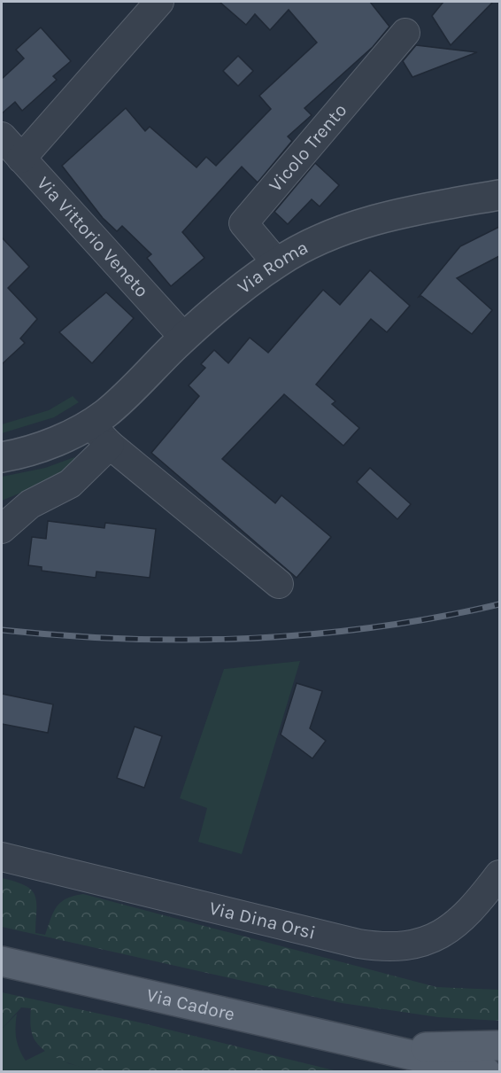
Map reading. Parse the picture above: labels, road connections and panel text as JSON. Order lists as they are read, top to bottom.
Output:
{
  "streets": {
    "main road": ["Via Cadore"],
    "street": [
      "Vicolo Trento",
      "Via Vittorio Veneto",
      "Via Roma",
      "Via Dina Orsi"
    ]
  },
  "crossings": [
    ["Vicolo Trento", "Via Roma"],
    ["Via Vittorio Veneto", "Via Roma"]
  ]
}
